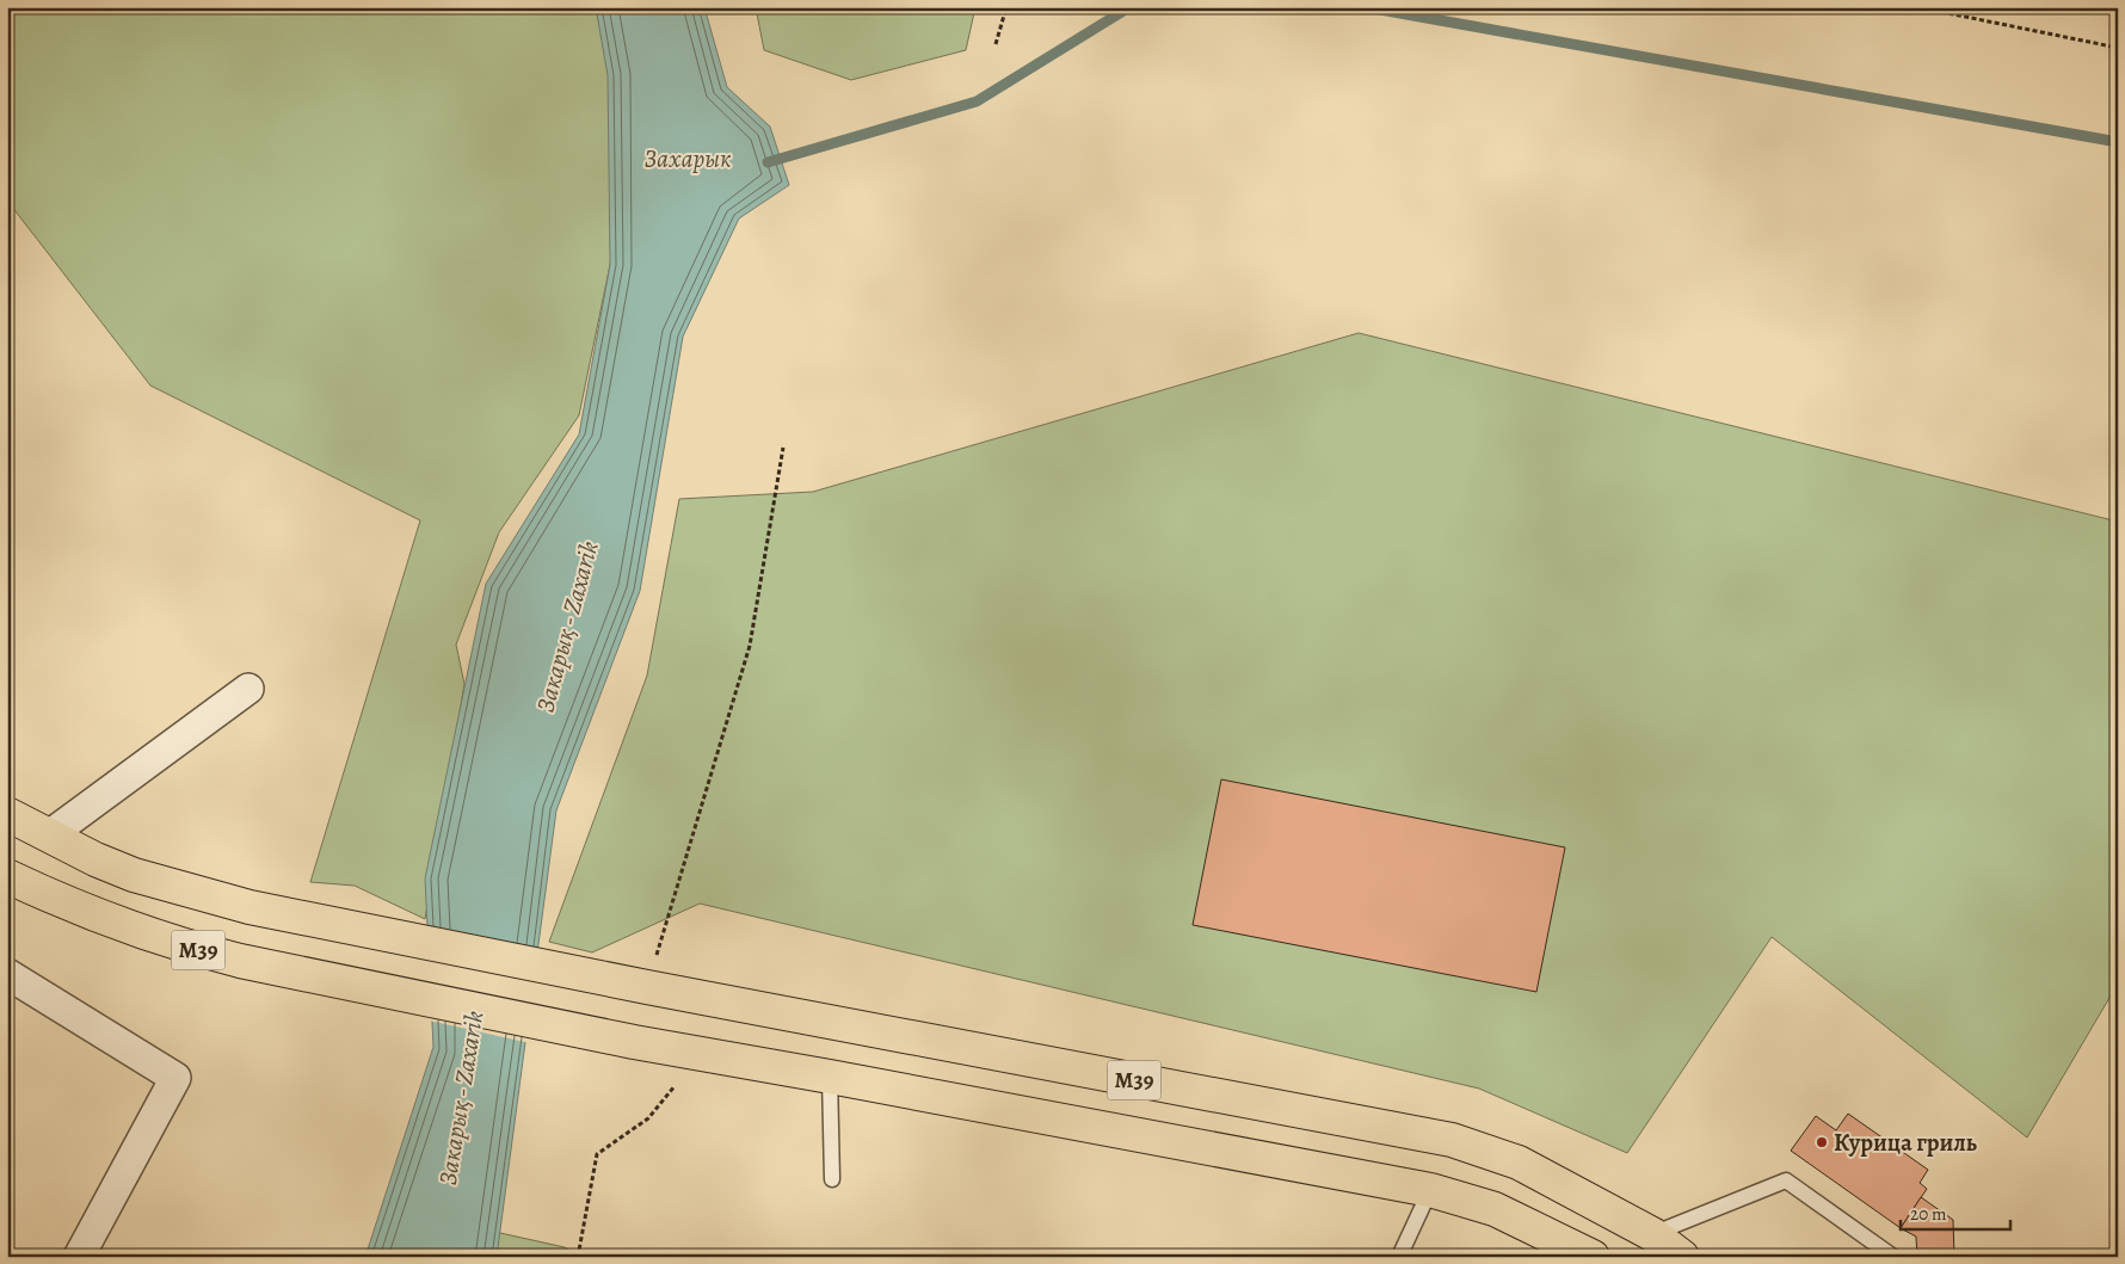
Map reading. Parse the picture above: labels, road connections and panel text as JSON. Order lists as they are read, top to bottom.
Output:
{
  "streets": {
    "highway": ["M39"]
  },
  "water": ["Захарык", "Закарық - Zaxarik"],
  "places": ["Курица гриль"],
  "scale_bar": "20 m"
}
